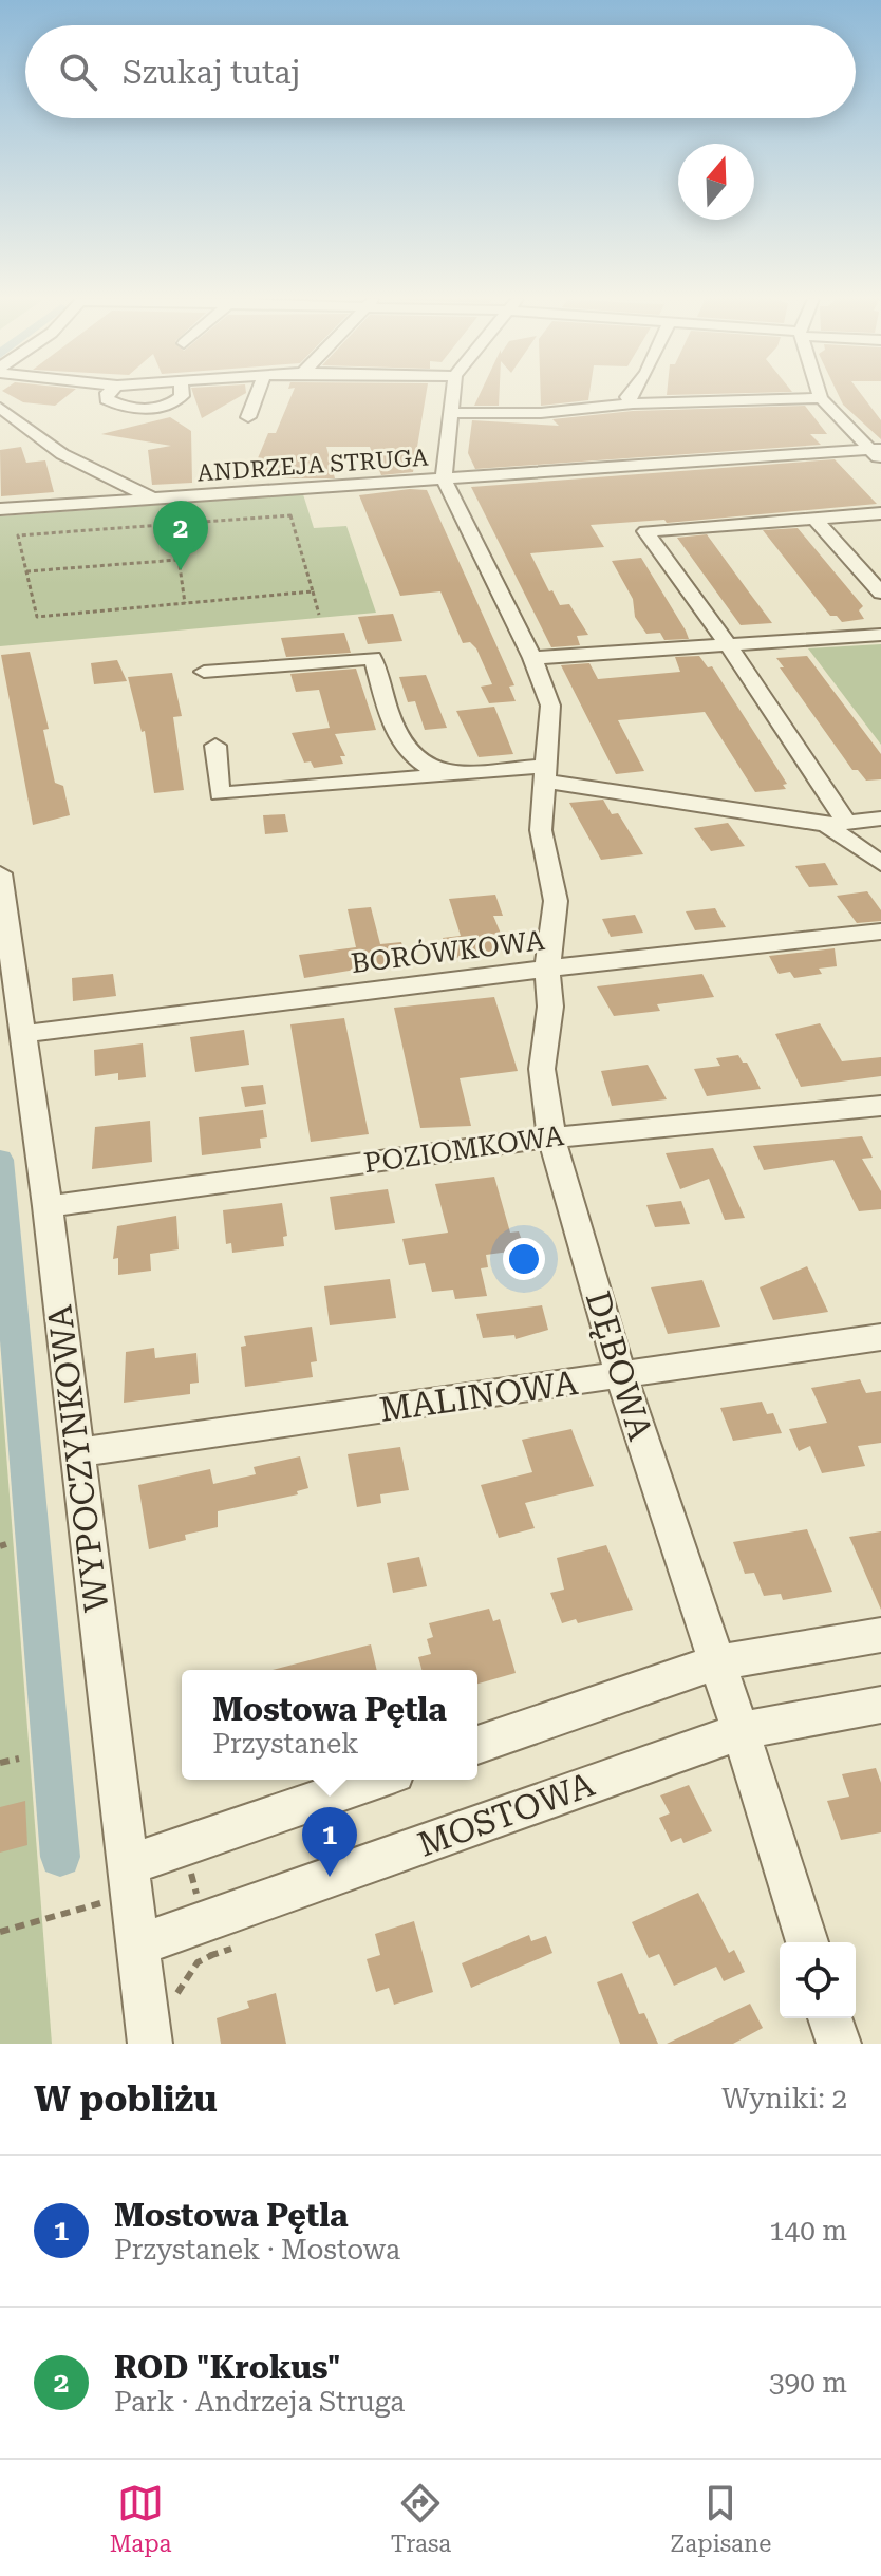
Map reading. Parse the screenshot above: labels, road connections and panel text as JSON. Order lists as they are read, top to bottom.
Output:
{
  "streets": {
    "street": [
      "ANDRZEJA STRUGA",
      "BORÓWKOWA",
      "POZIOMKOWA",
      "DĘBOWA",
      "MALINOWA",
      "WYPOCZYNKOWA",
      "MOSTOWA"
    ]
  },
  "crossings": [
    ["ANDRZEJA STRUGA", "DĘBOWA"],
    ["BORÓWKOWA", "DĘBOWA"],
    ["BORÓWKOWA", "WYPOCZYNKOWA"],
    ["POZIOMKOWA", "DĘBOWA"],
    ["POZIOMKOWA", "WYPOCZYNKOWA"],
    ["DĘBOWA", "MALINOWA"],
    ["DĘBOWA", "MOSTOWA"],
    ["MALINOWA", "WYPOCZYNKOWA"],
    ["WYPOCZYNKOWA", "MOSTOWA"]
  ],
  "north": "top",
  "page": {
    "search": "Szukaj tutaj",
    "pins": ["2", "1"],
    "popup": ["Mostowa Pętla", "Przystanek"],
    "heading": ["W pobliżu", "Wyniki: 2"],
    "list": [
      {
        "mark": "1",
        "name": "Mostowa Pętla",
        "note": "Przystanek · Mostowa",
        "value": "140 m"
      },
      {
        "mark": "2",
        "name": "ROD \"Krokus\"",
        "note": "Park · Andrzeja Struga",
        "value": "390 m"
      }
    ],
    "nav": ["Mapa", "Trasa", "Zapisane"]
  }
}
